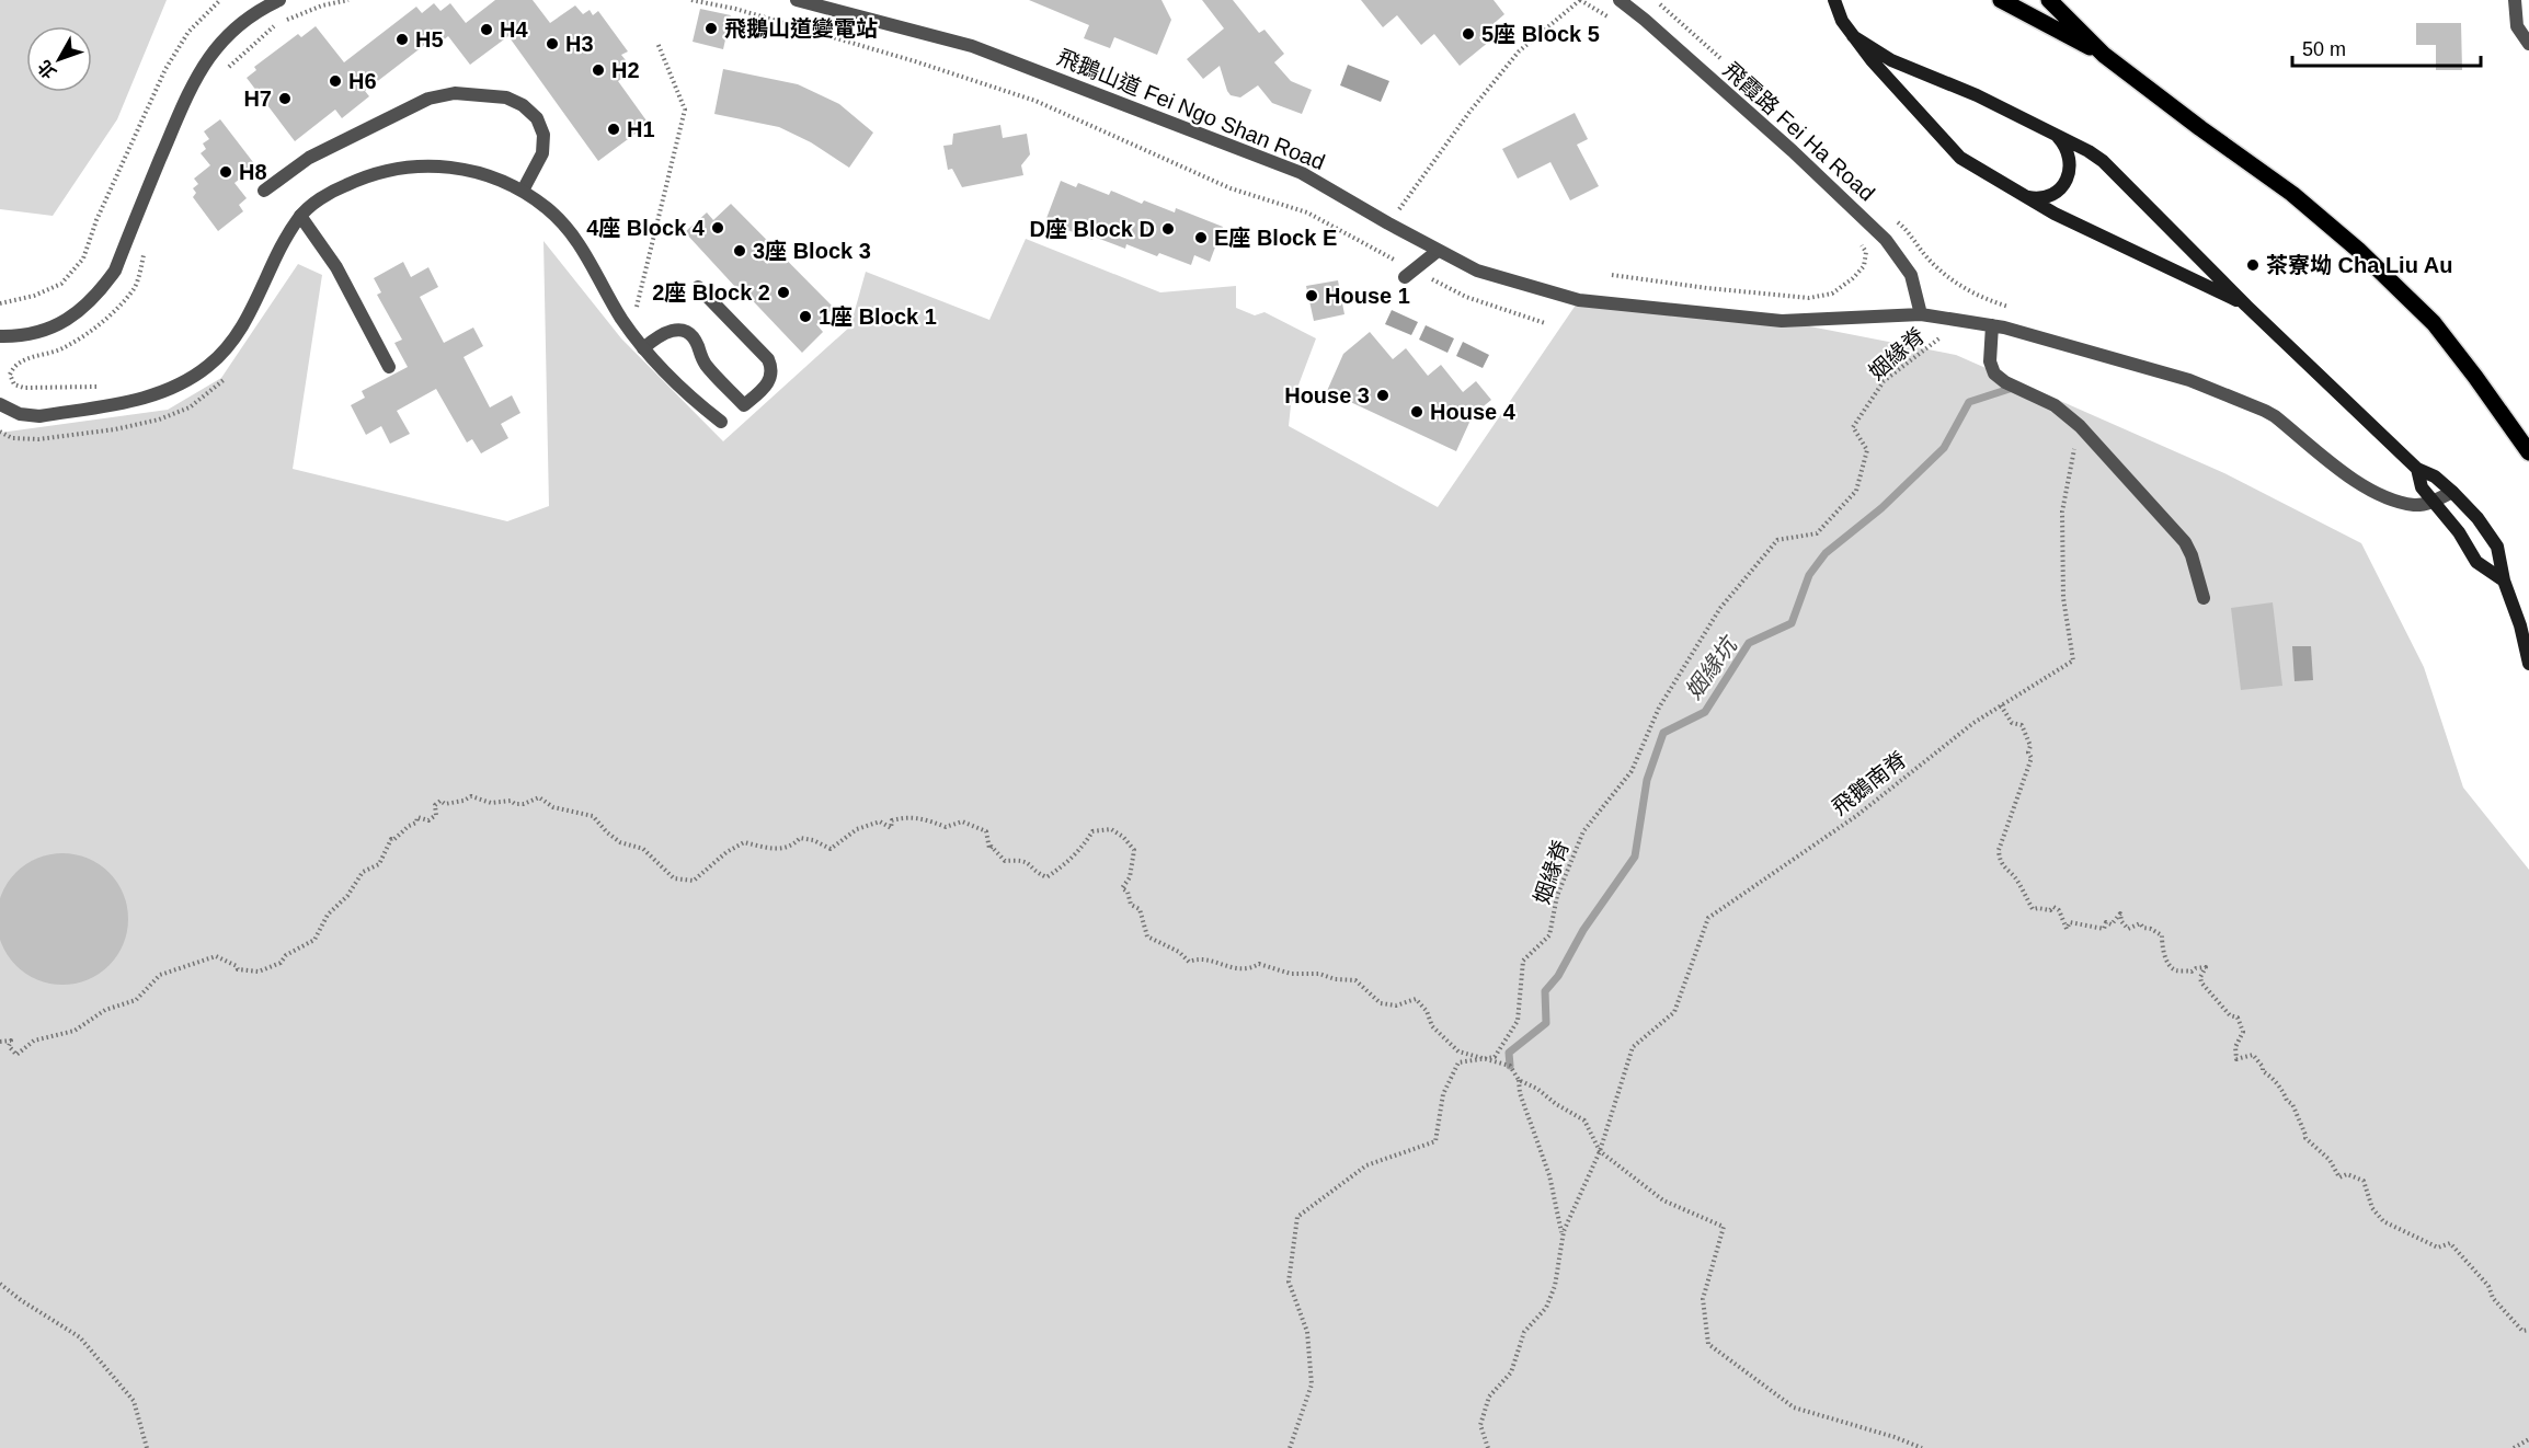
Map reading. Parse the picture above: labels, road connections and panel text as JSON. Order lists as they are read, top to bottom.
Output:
{
  "streets": {
    "street": ["飛鵝山道 Fei Ngo Shan Road", "飛霞路 Fei Ha Road"],
    "path": ["姻緣脊", "飛鵝南脊"]
  },
  "crossings": [
    ["飛鵝山道 Fei Ngo Shan Road", "飛霞路 Fei Ha Road"],
    ["飛鵝山道 Fei Ngo Shan Road", "姻緣脊"]
  ],
  "water": ["姻緣坑"],
  "places": [
    "飛鵝山道變電站",
    "H4",
    "5座 Block 5",
    "H5",
    "H3",
    "H2",
    "H6",
    "H7",
    "H1",
    "H8",
    "4座 Block 4",
    "D座 Block D",
    "E座 Block E",
    "3座 Block 3",
    "茶寮坳 Cha Liu Au",
    "2座 Block 2",
    "House 1",
    "1座 Block 1",
    "House 3",
    "House 4"
  ],
  "scale_bar": "50 m",
  "north": "bottom left"
}
